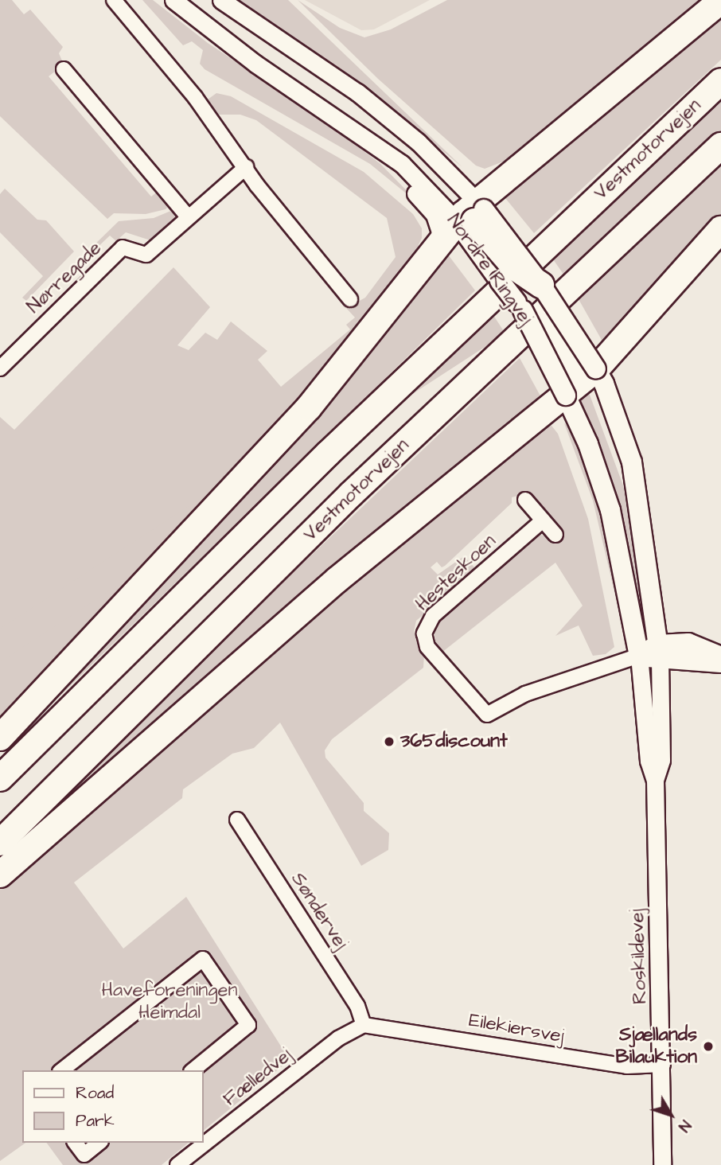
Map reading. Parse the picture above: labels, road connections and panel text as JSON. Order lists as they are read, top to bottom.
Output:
{
  "streets": {
    "highway": ["Vestmotorvejen"],
    "main road": ["Nordre Ringvej"],
    "street": [
      "Nørregade",
      "Hesteskoen",
      "Søndervej",
      "Roskildevej",
      "Eilekiersvej",
      "Fælledvej"
    ]
  },
  "crossings": [
    ["Nordre Ringvej", "Hesteskoen"],
    ["Nordre Ringvej", "Roskildevej"],
    ["Hesteskoen", "Roskildevej"],
    ["Søndervej", "Eilekiersvej"],
    ["Søndervej", "Fælledvej"],
    ["Roskildevej", "Eilekiersvej"],
    ["Eilekiersvej", "Fælledvej"]
  ],
  "parks": ["Haveforeningen Heimdal"],
  "places": ["365discount", "Sjællands Bilauktion"],
  "legend": ["Road", "Park"],
  "north": "bottom right"
}
